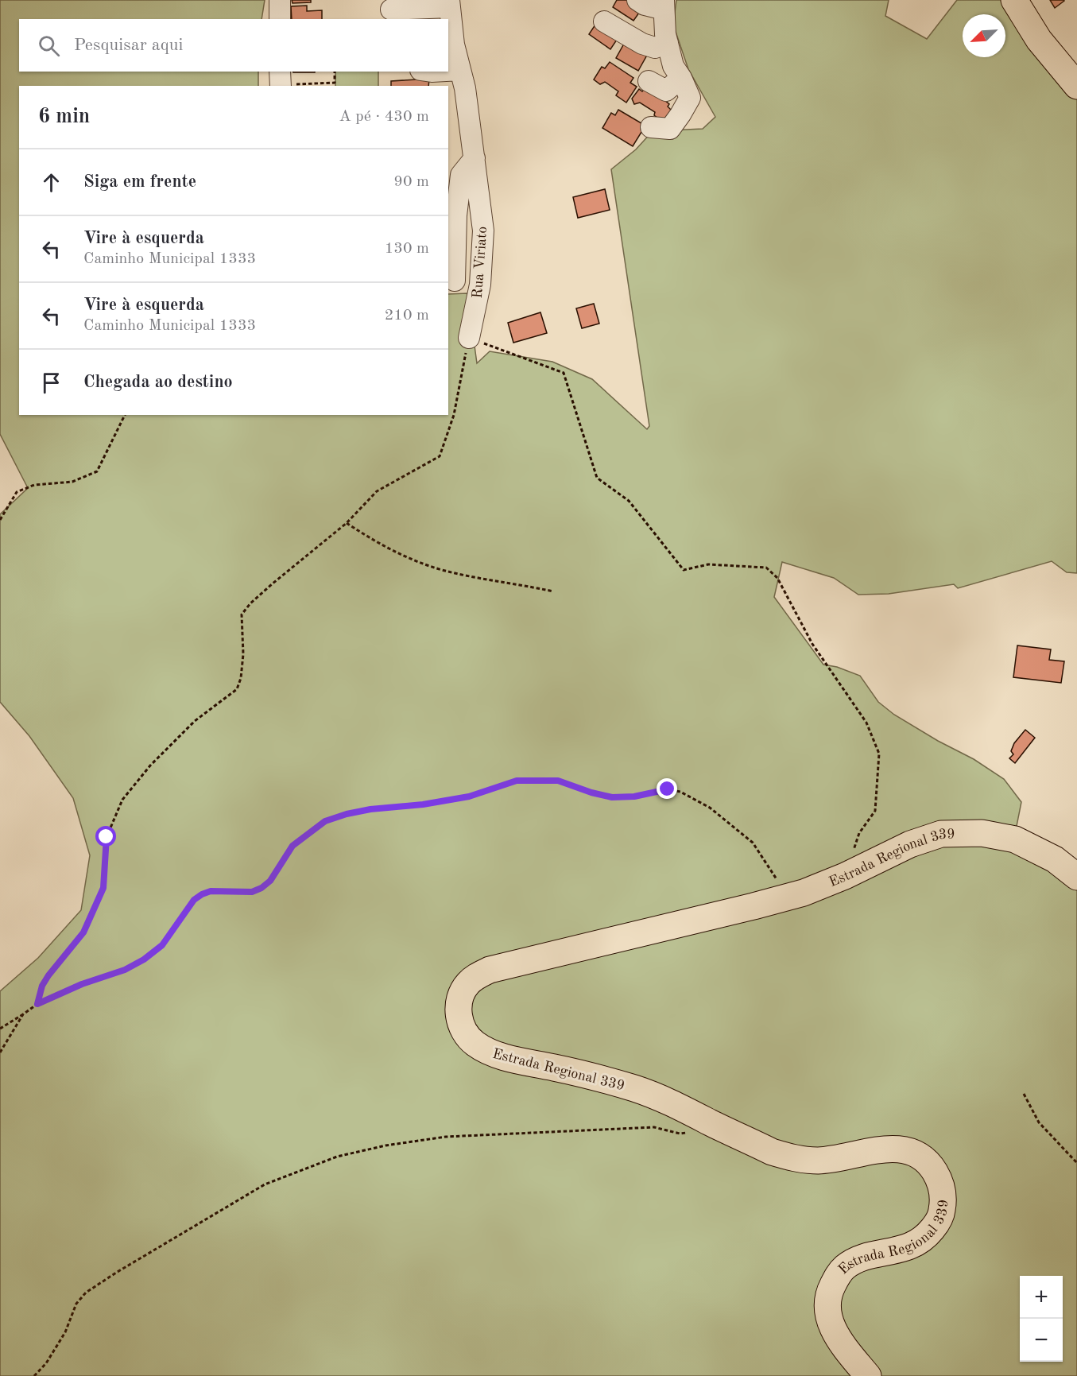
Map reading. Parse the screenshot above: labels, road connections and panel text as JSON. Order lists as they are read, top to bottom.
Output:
{
  "streets": {
    "main road": ["Estrada Regional 339"],
    "street": ["Rua Viriato"]
  },
  "north": "bottom left",
  "page": {
    "search": "Pesquisar aqui",
    "heading": ["6 min", "A pé · 430 m"],
    "list": [
      ["Siga em frente", "90 m"],
      ["Vire à esquerda", "Caminho Municipal 1333", "130 m"],
      ["Vire à esquerda", "Caminho Municipal 1333", "210 m"],
      "Chegada ao destino"
    ],
    "map_buttons": ["+", "−"]
  }
}
